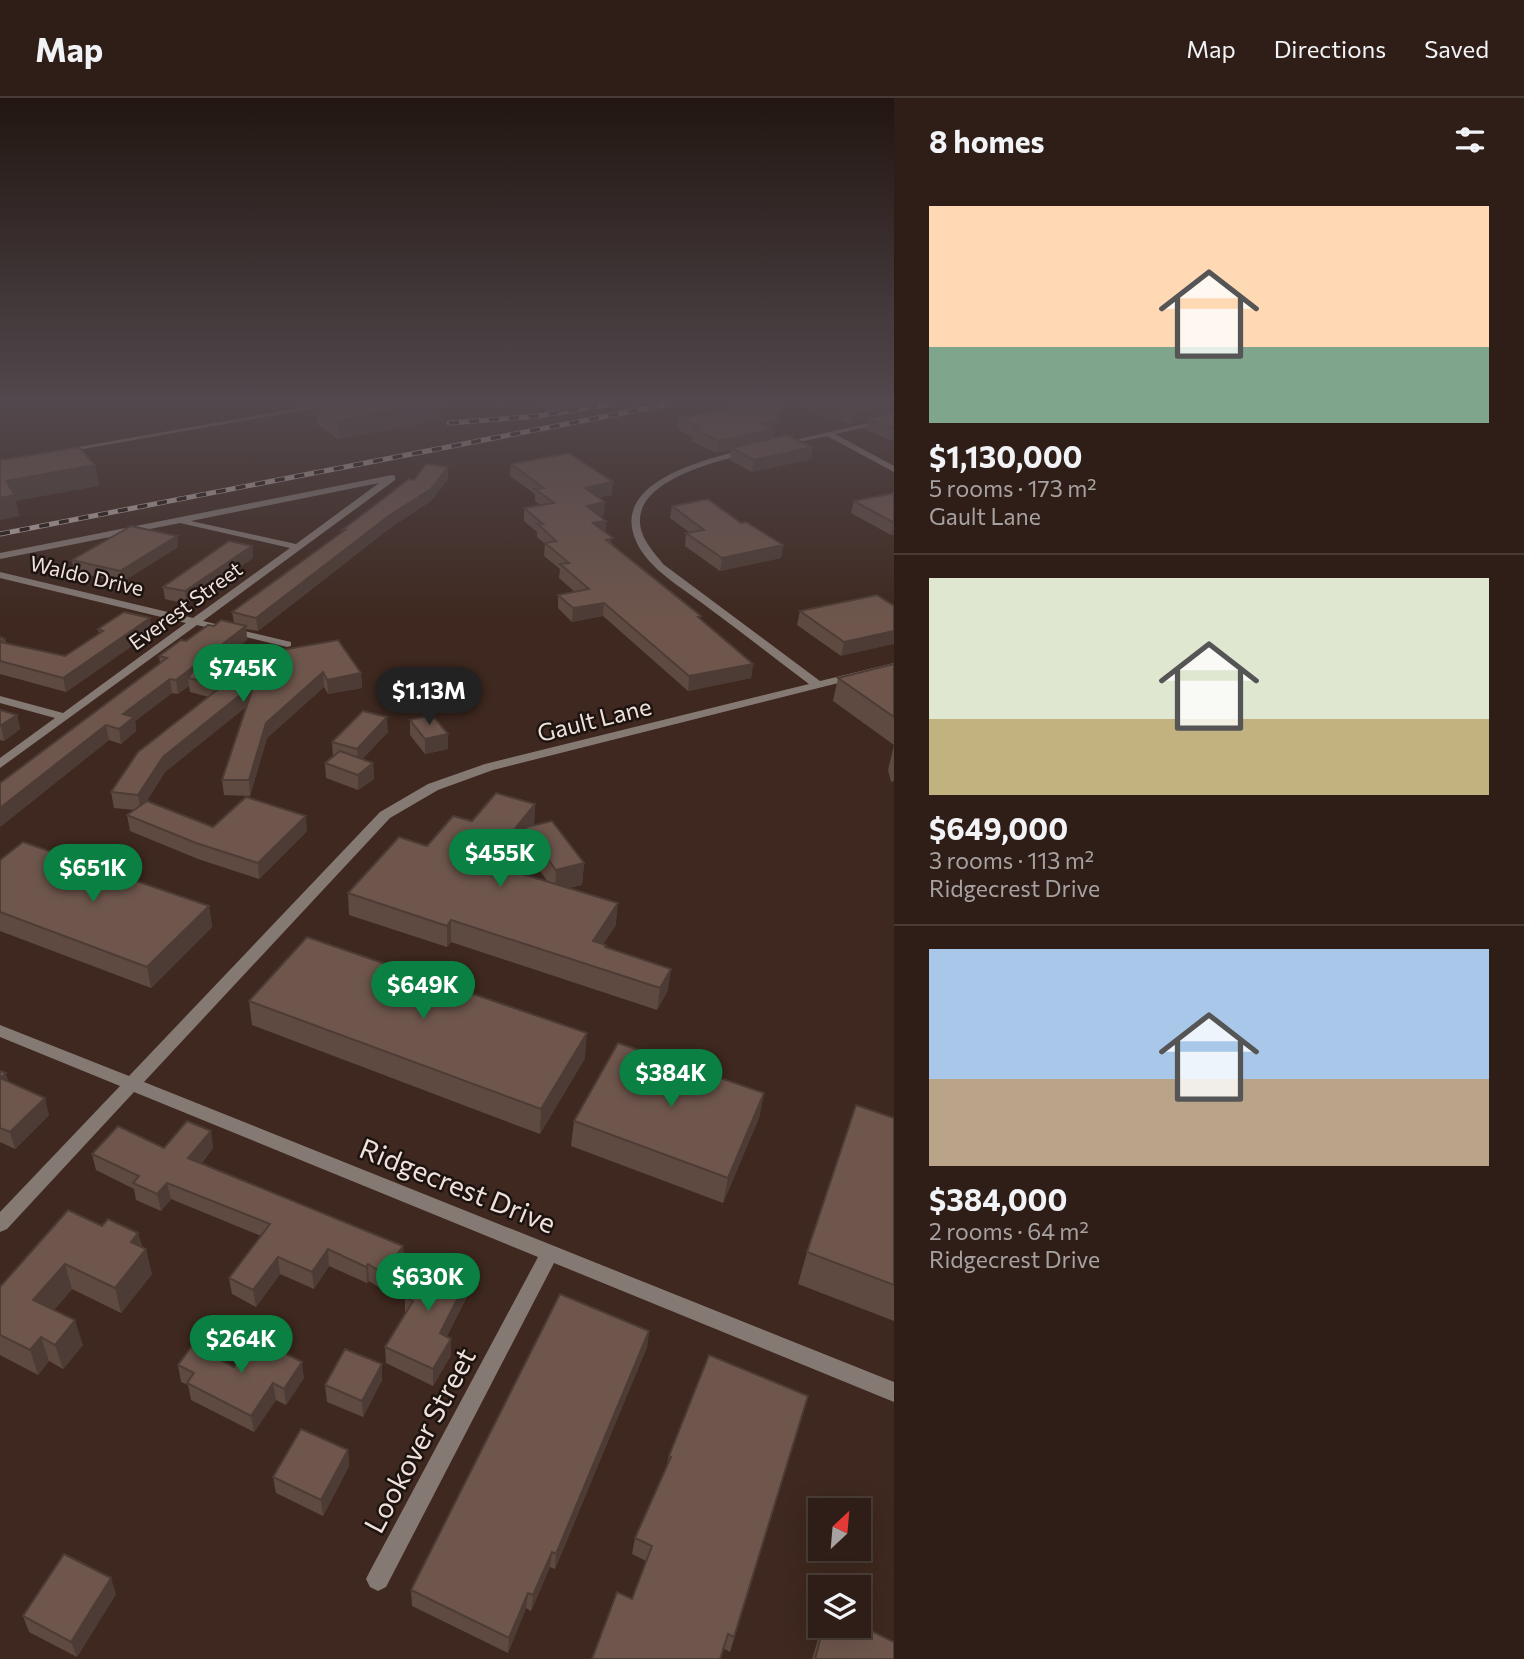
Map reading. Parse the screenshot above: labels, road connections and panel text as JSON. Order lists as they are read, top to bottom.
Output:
{
  "streets": {
    "street": [
      "Waldo Drive",
      "Everest Street",
      "Gault Lane",
      "Ridgecrest Drive",
      "Lookover Street"
    ]
  },
  "crossings": [
    ["Waldo Drive", "Everest Street"],
    ["Gault Lane", "Ridgecrest Drive"],
    ["Ridgecrest Drive", "Lookover Street"]
  ],
  "north": "top right",
  "page": {
    "header": "Map",
    "nav": ["Map", "Directions", "Saved"],
    "heading": "8 homes",
    "list": [
      {
        "name": "$1,130,000",
        "note": "5 rooms · 173 m² · Gault Lane"
      },
      {
        "name": "$649,000",
        "note": "3 rooms · 113 m² · Ridgecrest Drive"
      },
      {
        "name": "$384,000",
        "note": "2 rooms · 64 m² · Ridgecrest Drive"
      }
    ],
    "price": [
      "$745K",
      "$1.13M",
      "$455K",
      "$651K",
      "$649K",
      "$384K",
      "$630K",
      "$264K"
    ]
  }
}
